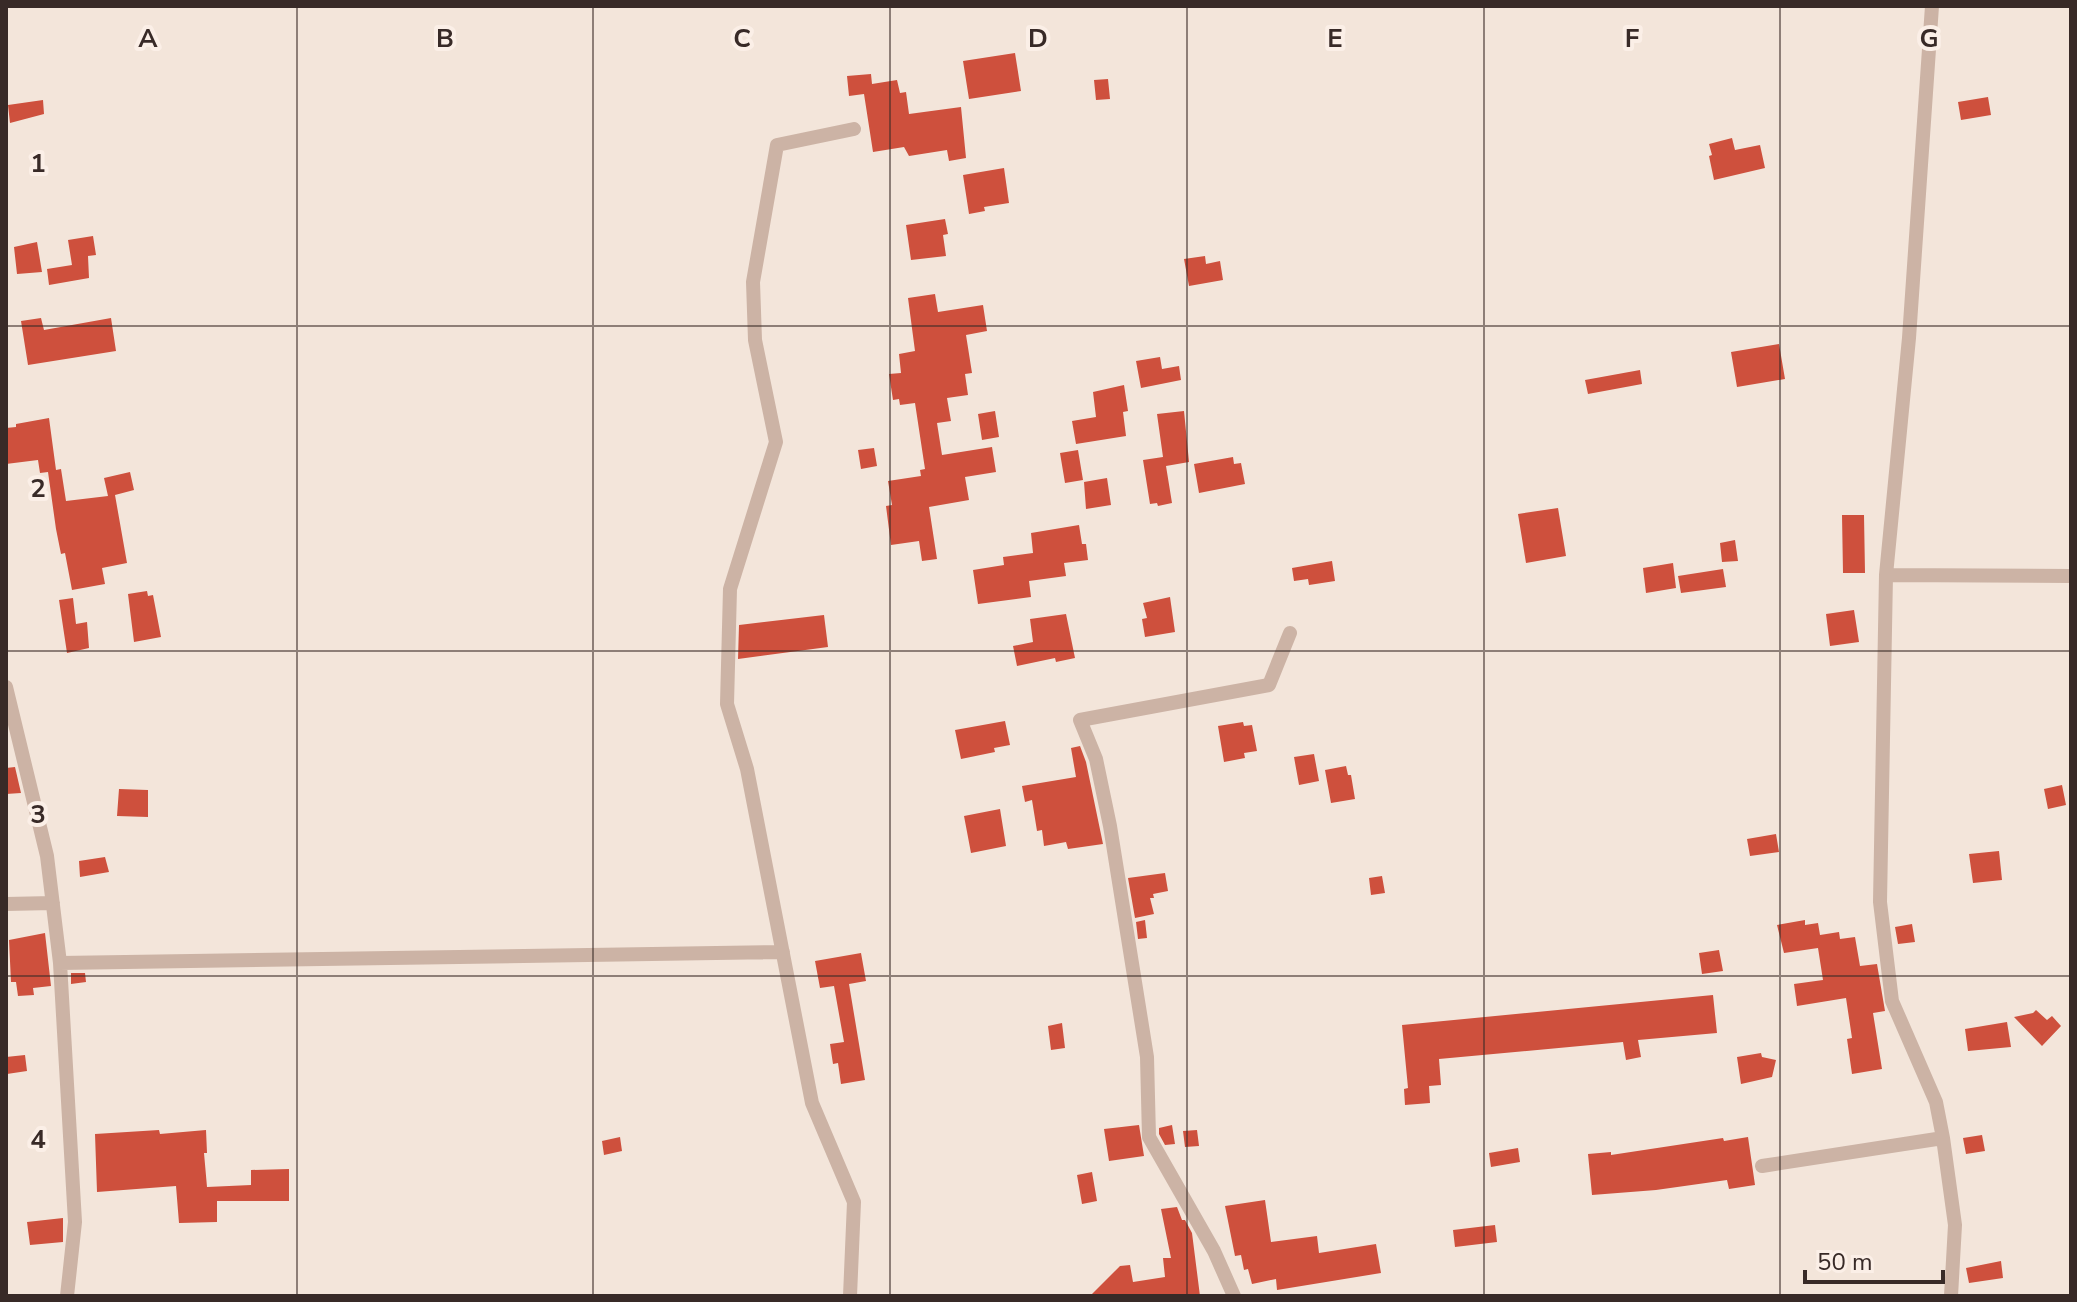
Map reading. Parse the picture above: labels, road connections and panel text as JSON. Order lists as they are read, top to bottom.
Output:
{
  "scale_bar": "50 m",
  "grid": {
    "columns": [
      "A",
      "B",
      "C",
      "D",
      "E",
      "F",
      "G"
    ],
    "rows": [
      "1",
      "2",
      "3",
      "4"
    ]
  }
}
